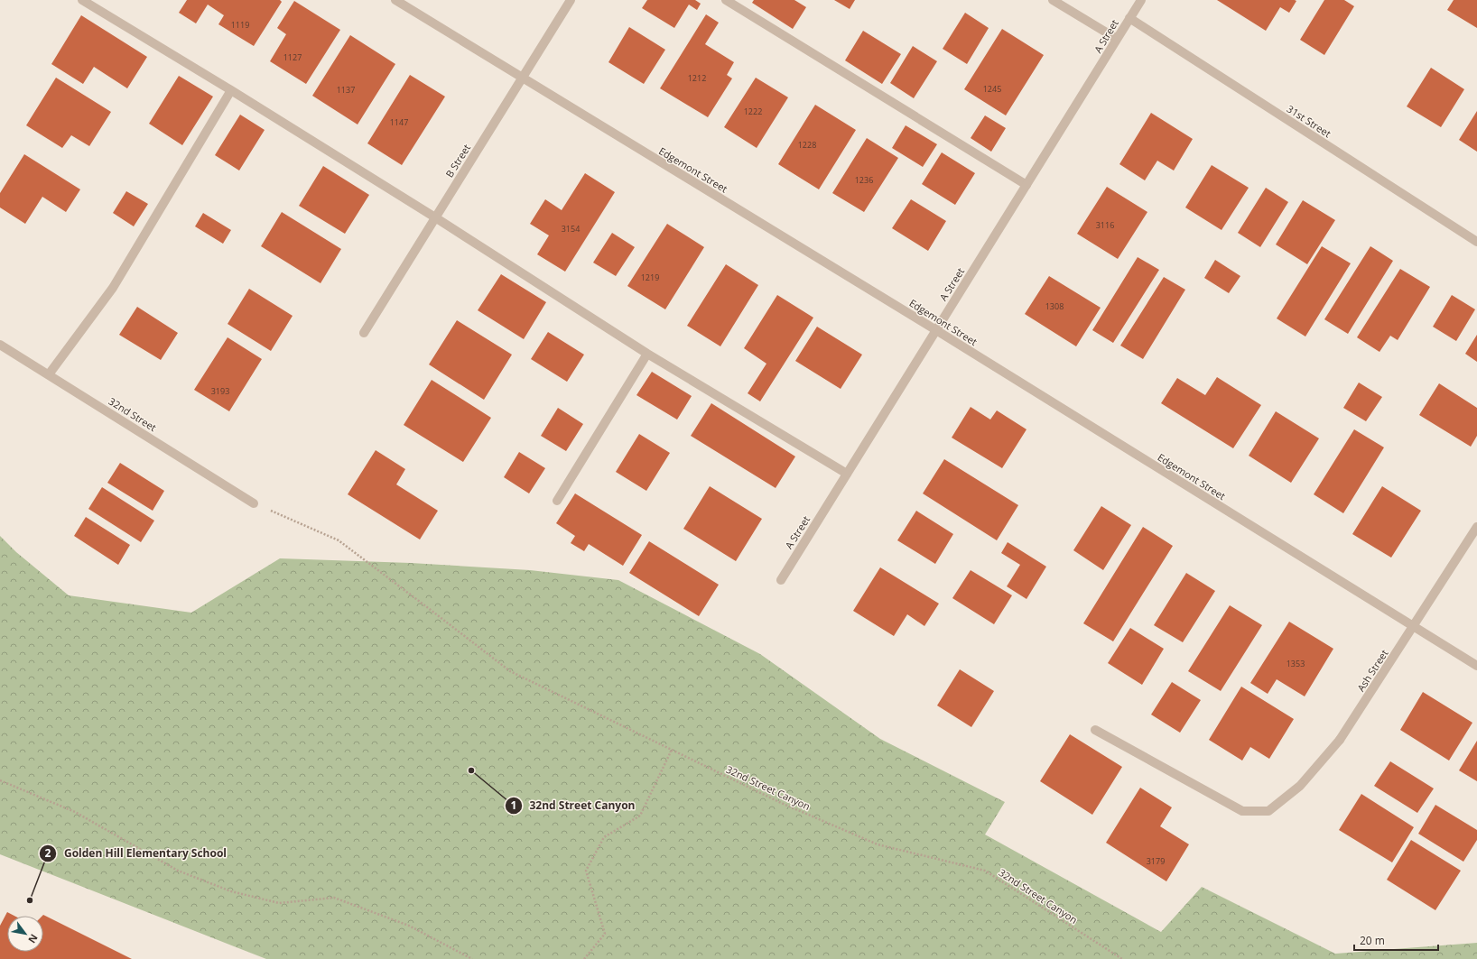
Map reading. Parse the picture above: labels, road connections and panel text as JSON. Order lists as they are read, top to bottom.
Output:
{
  "streets": {
    "street": [
      "A Street",
      "31st Street",
      "B Street",
      "Edgemont Street",
      "32nd Street",
      "Ash Street"
    ],
    "path": ["32nd Street Canyon"]
  },
  "crossings": [
    ["A Street", "31st Street"],
    ["A Street", "Edgemont Street"],
    ["B Street", "Edgemont Street"],
    ["Edgemont Street", "Ash Street"],
    ["32nd Street", "32nd Street Canyon"]
  ],
  "places": ["32nd Street Canyon", "Golden Hill Elementary School"],
  "house_numbers": [
    "1119",
    "1127",
    "1212",
    "1245",
    "1137",
    "1222",
    "1147",
    "1228",
    "1236",
    "3116",
    "3154",
    "1219",
    "1308",
    "3193",
    "1353",
    "3179"
  ],
  "scale_bar": "20 m",
  "north": "bottom right"
}
